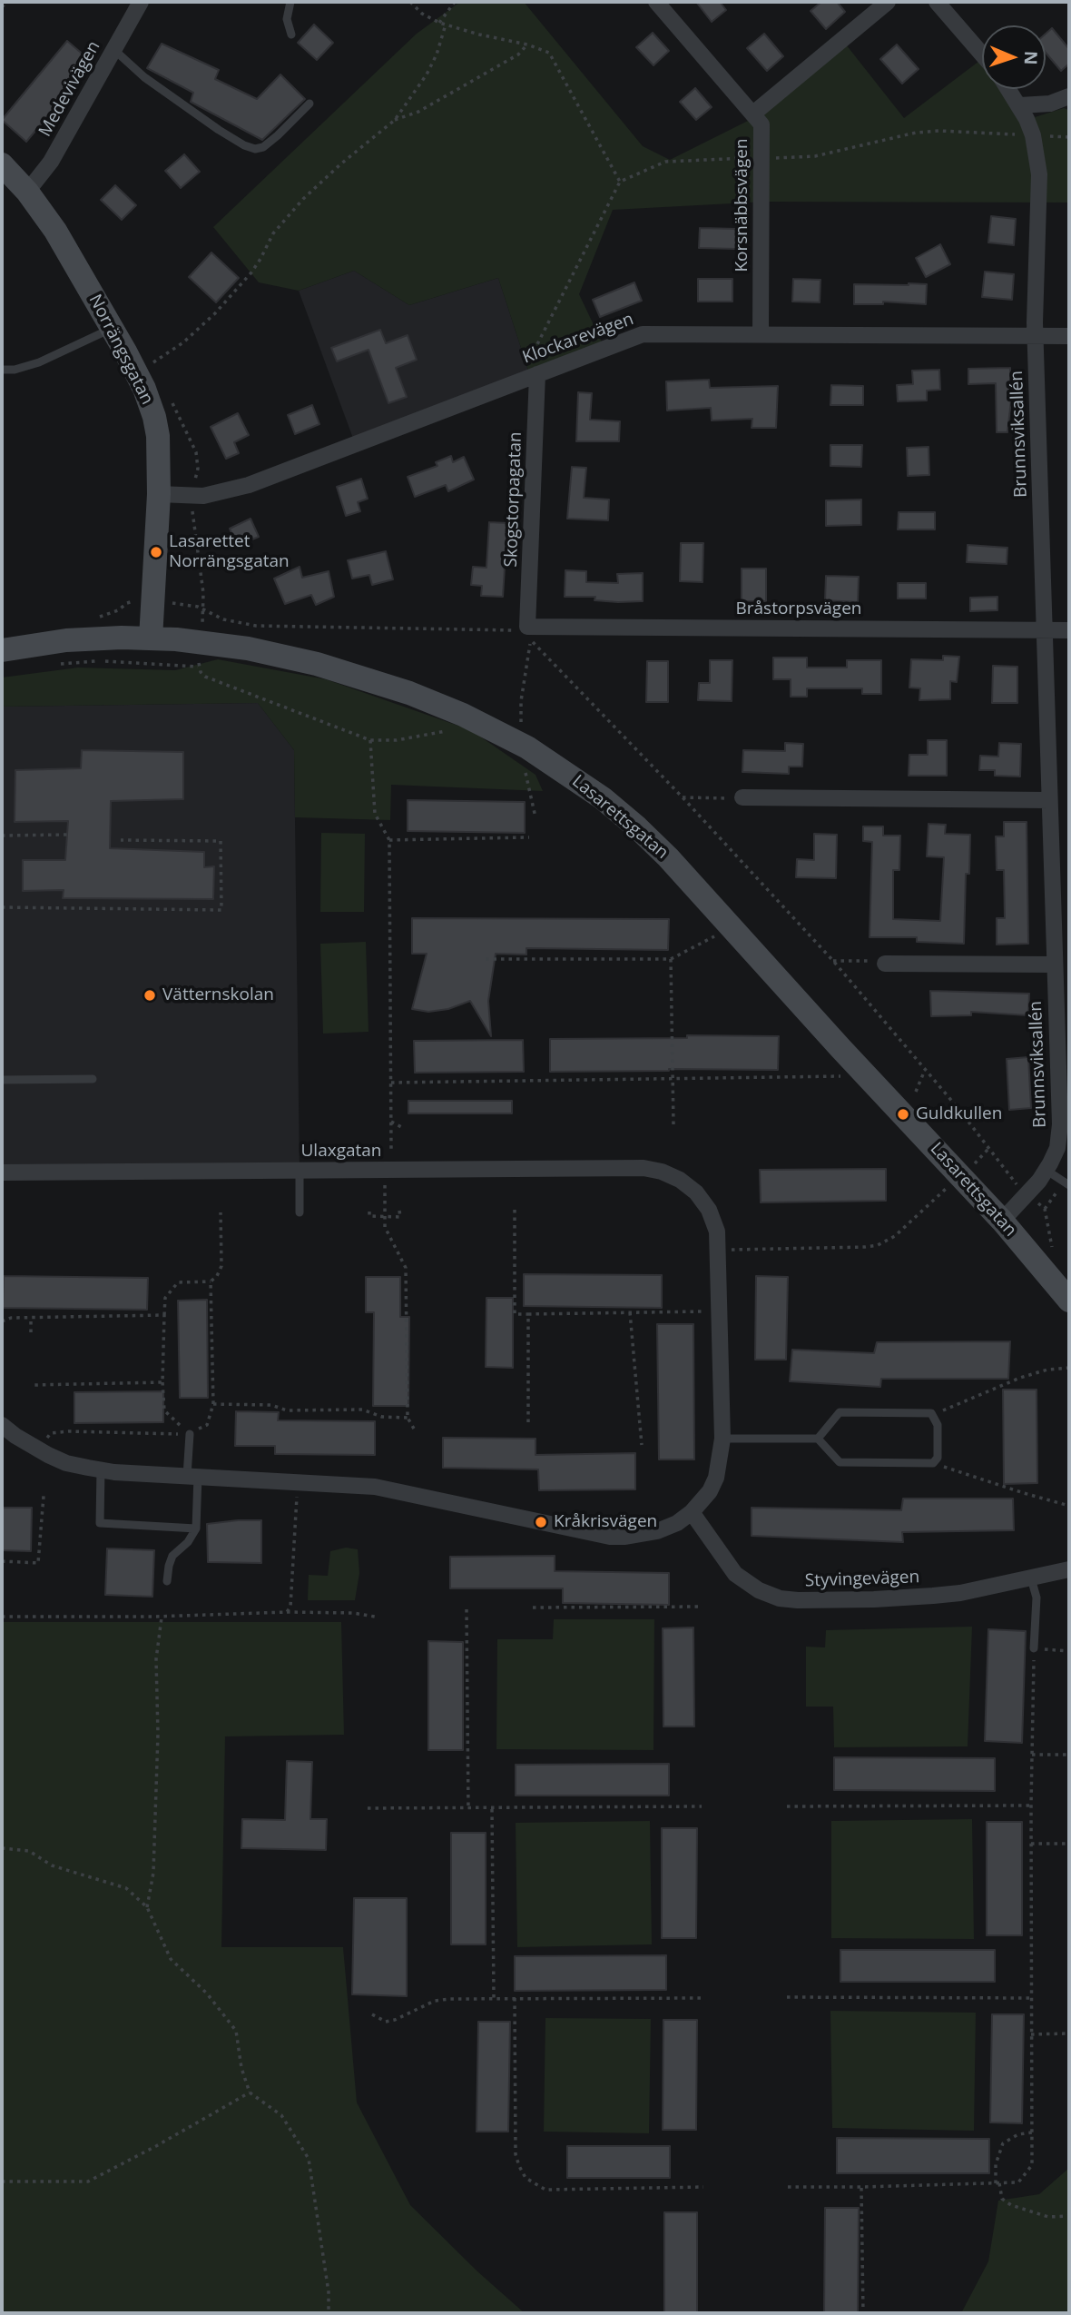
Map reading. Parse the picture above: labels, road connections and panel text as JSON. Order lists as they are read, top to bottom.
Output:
{
  "streets": {
    "street": [
      "Medevivägen",
      "Korsnäbbsvägen",
      "Klockarevägen",
      "Norrängsgatan",
      "Brunnsviksallén",
      "Skogstorpagatan",
      "Bråstorpsvägen",
      "Lasarettsgatan",
      "Ulaxgatan",
      "Styvingevägen"
    ]
  },
  "crossings": [
    ["Medevivägen", "Norrängsgatan"],
    ["Korsnäbbsvägen", "Klockarevägen"],
    ["Klockarevägen", "Norrängsgatan"],
    ["Klockarevägen", "Brunnsviksallén"],
    ["Klockarevägen", "Skogstorpagatan"],
    ["Norrängsgatan", "Lasarettsgatan"],
    ["Brunnsviksallén", "Bråstorpsvägen"],
    ["Brunnsviksallén", "Lasarettsgatan"],
    ["Skogstorpagatan", "Bråstorpsvägen"]
  ],
  "places": [
    "Lasarettet Norrängsgatan",
    "Vätternskolan",
    "Guldkullen",
    "Kråkrisvägen"
  ],
  "north": "right"
}
